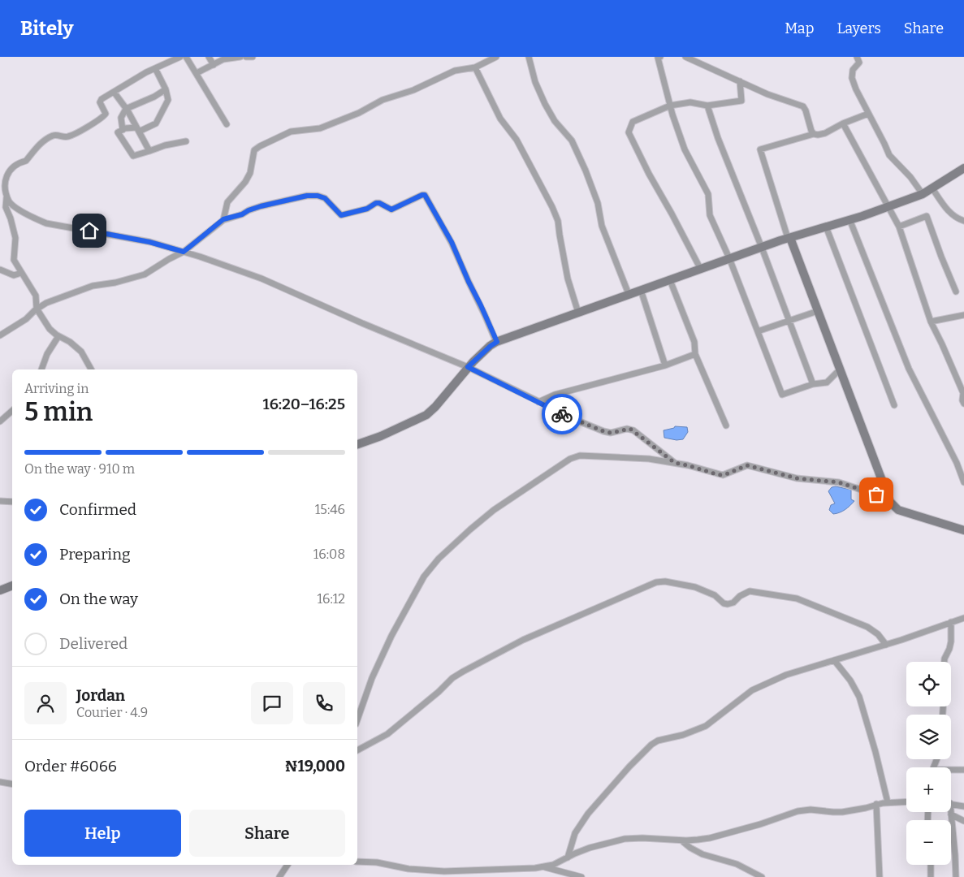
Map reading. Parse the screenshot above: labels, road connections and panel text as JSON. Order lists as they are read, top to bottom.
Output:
{
  "page": {
    "header": "Bitely",
    "nav": ["Map", "Layers", "Share"],
    "heading": ["5 min", "Arriving in", "16:20–16:25"],
    "panel": [
      "Jordan",
      "Courier · 4.9",
      "Order #6066",
      "₦19,000"
    ],
    "bar": "On the way · 910 m",
    "list": [
      ["Confirmed", "15:46"],
      ["Preparing", "16:08"],
      ["On the way", "16:12"],
      "Delivered"
    ],
    "map_buttons": ["+", "−"],
    "buttons": ["Help", "Share"]
  }
}
